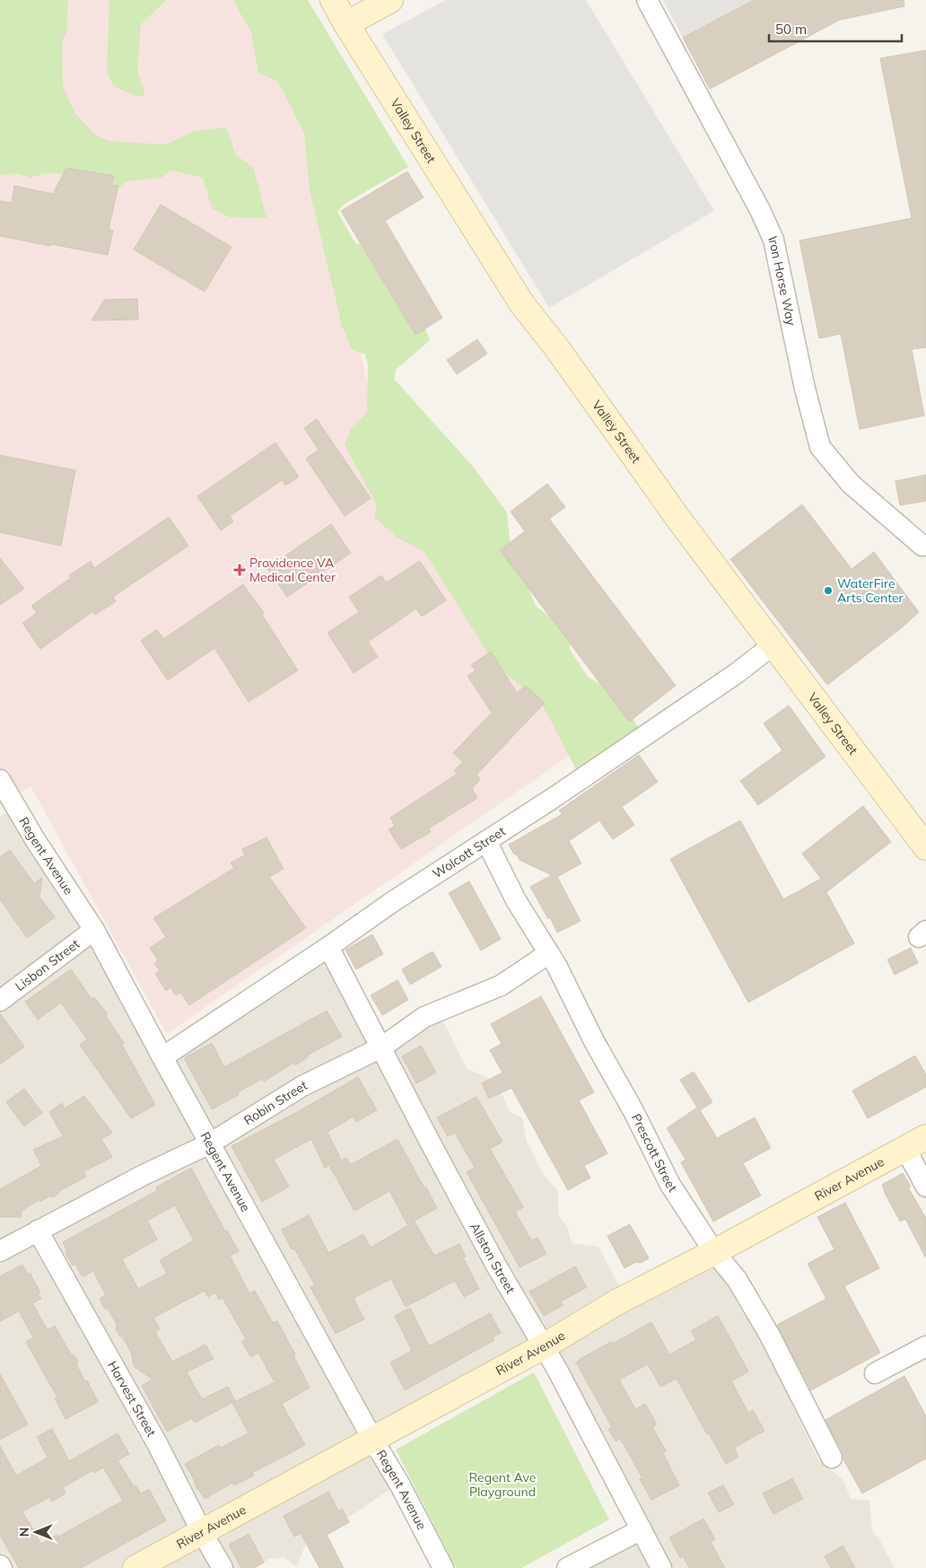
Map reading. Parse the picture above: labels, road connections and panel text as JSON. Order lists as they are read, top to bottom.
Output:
{
  "streets": {
    "main road": ["Valley Street", "River Avenue"],
    "street": [
      "Iron Horse Way",
      "Wolcott Street",
      "Regent Avenue",
      "Lisbon Street",
      "Robin Street",
      "Prescott Street",
      "Allston Street",
      "Harvest Street"
    ]
  },
  "crossings": [
    ["Valley Street", "Wolcott Street"],
    ["Wolcott Street", "Regent Avenue"],
    ["Wolcott Street", "Prescott Street"],
    ["Wolcott Street", "Allston Street"],
    ["Regent Avenue", "Lisbon Street"],
    ["Regent Avenue", "Robin Street"],
    ["Regent Avenue", "River Avenue"],
    ["Robin Street", "Prescott Street"],
    ["Robin Street", "Allston Street"],
    ["Robin Street", "Harvest Street"],
    ["Prescott Street", "River Avenue"],
    ["River Avenue", "Allston Street"],
    ["River Avenue", "Harvest Street"]
  ],
  "parks": ["Regent Ave Playground"],
  "places": {
    "health": ["Providence VA Medical Center"],
    "other": ["WaterFire Arts Center"]
  },
  "scale_bar": "50 m",
  "north": "left"
}
